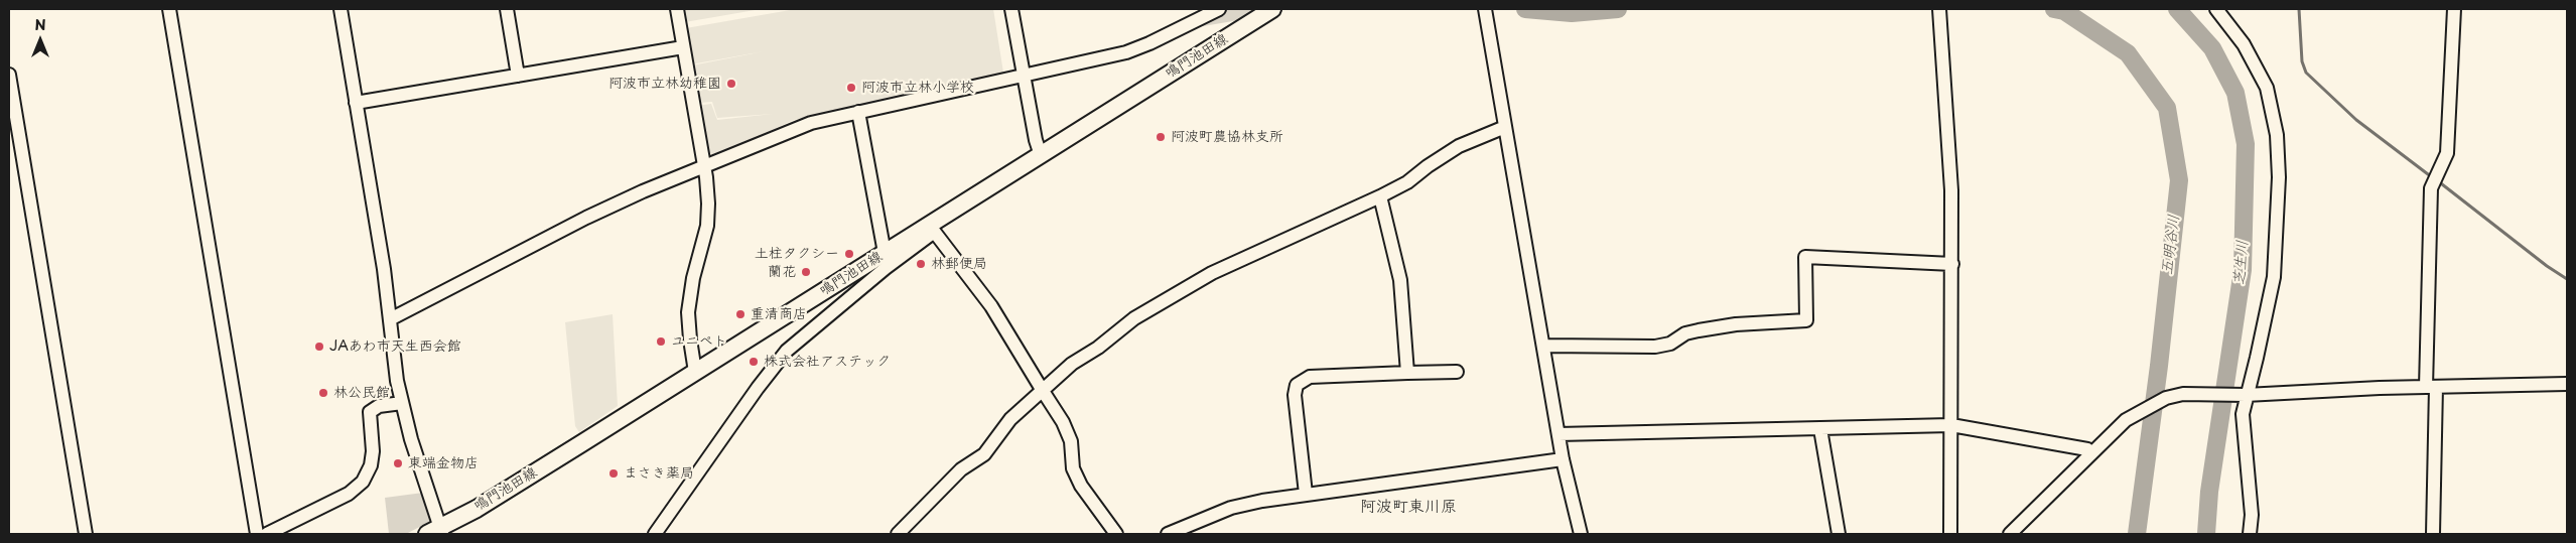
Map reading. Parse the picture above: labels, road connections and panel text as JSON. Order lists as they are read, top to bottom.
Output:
{
  "streets": {
    "main road": ["鳴門池田線"]
  },
  "districts": ["阿波町東川原"],
  "water": ["五明谷川", "芝生川"],
  "places": [
    "阿波市立林幼稚園",
    "阿波市立林小学校",
    "阿波町農協林支所",
    "土柱タクシー",
    "林郵便局",
    "蘭花",
    "重清商店",
    "ユニペト",
    "JAあわ市天生西会館",
    "株式会社アステック",
    "林公民館",
    "東端金物店",
    "まさき薬局"
  ],
  "north": "top"
}
